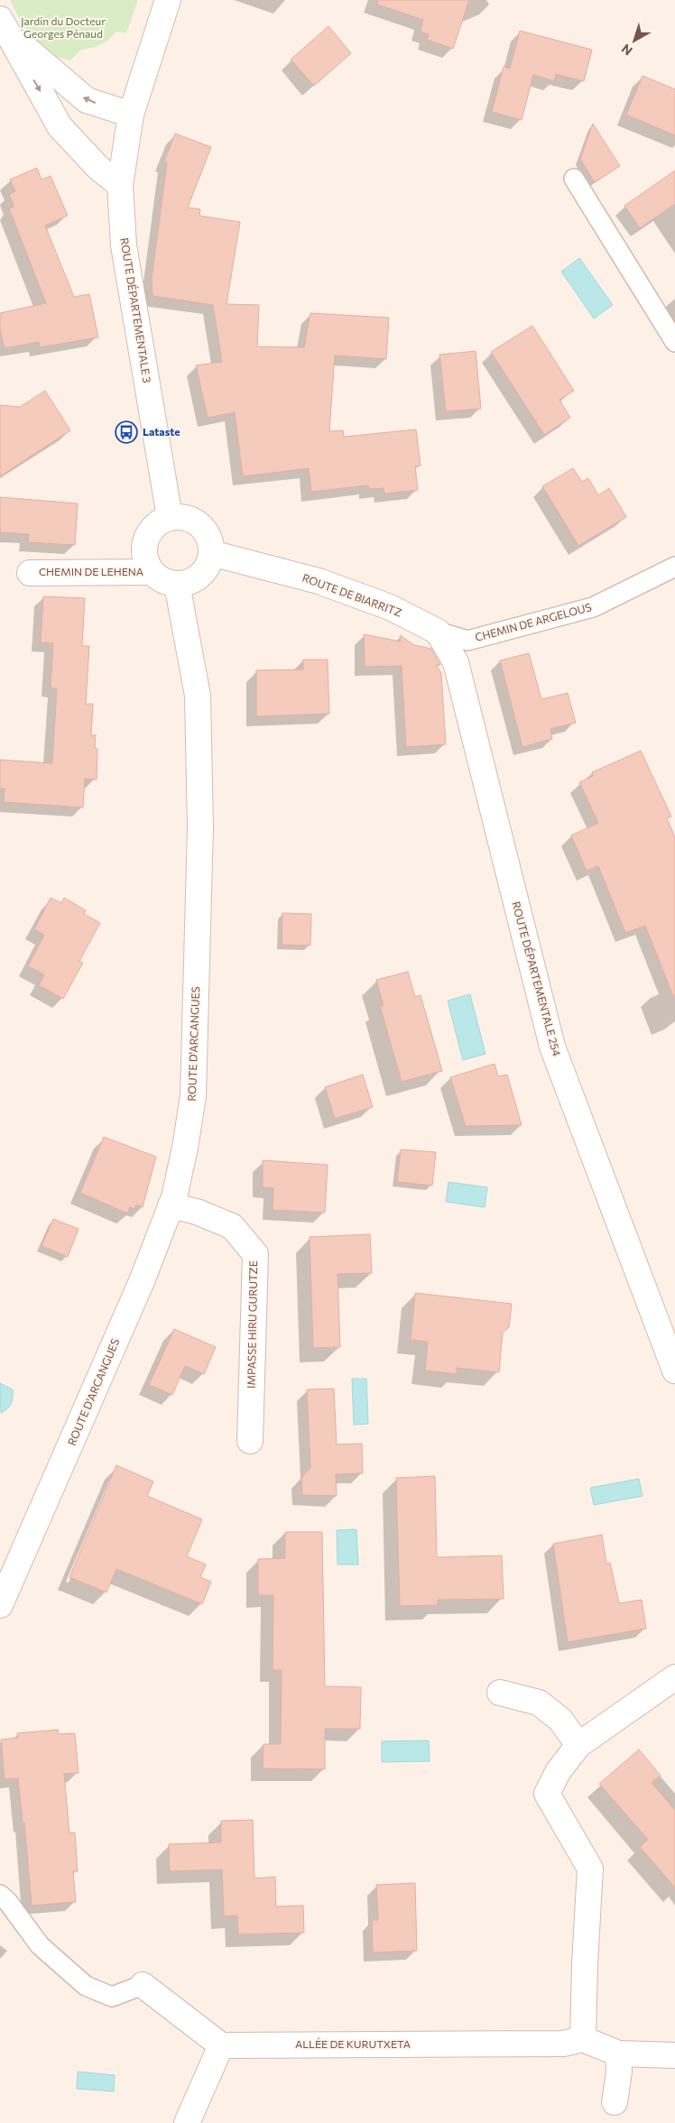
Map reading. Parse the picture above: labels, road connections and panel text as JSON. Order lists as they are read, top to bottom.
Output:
{
  "streets": {
    "street": [
      "ROUTE DÉPARTEMENTALE 3",
      "CHEMIN DE LEHENA",
      "ROUTE DE BIARRITZ",
      "ROUTE DÉPARTEMENTALE 254",
      "ROUTE D'ARCANGUES",
      "IMPASSE HIRU GURUTZE",
      "ALLÉE DE KURUTXETA"
    ],
    "lane": ["CHEMIN DE ARGELOUS"]
  },
  "crossings": [
    ["ROUTE DÉPARTEMENTALE 3", "CHEMIN DE LEHENA"],
    ["ROUTE DÉPARTEMENTALE 3", "ROUTE DE BIARRITZ"],
    ["ROUTE DÉPARTEMENTALE 3", "ROUTE D'ARCANGUES"],
    ["CHEMIN DE LEHENA", "ROUTE DE BIARRITZ"],
    ["CHEMIN DE LEHENA", "ROUTE D'ARCANGUES"],
    ["ROUTE DE BIARRITZ", "CHEMIN DE ARGELOUS"],
    ["ROUTE DE BIARRITZ", "ROUTE DÉPARTEMENTALE 254"],
    ["ROUTE DE BIARRITZ", "ROUTE D'ARCANGUES"],
    ["CHEMIN DE ARGELOUS", "ROUTE DÉPARTEMENTALE 254"],
    ["ROUTE D'ARCANGUES", "IMPASSE HIRU GURUTZE"]
  ],
  "parks": ["Jardin du Docteur Georges Pénaud"],
  "places": {
    "bus stop": ["Lataste"]
  },
  "north": "bottom left"
}
